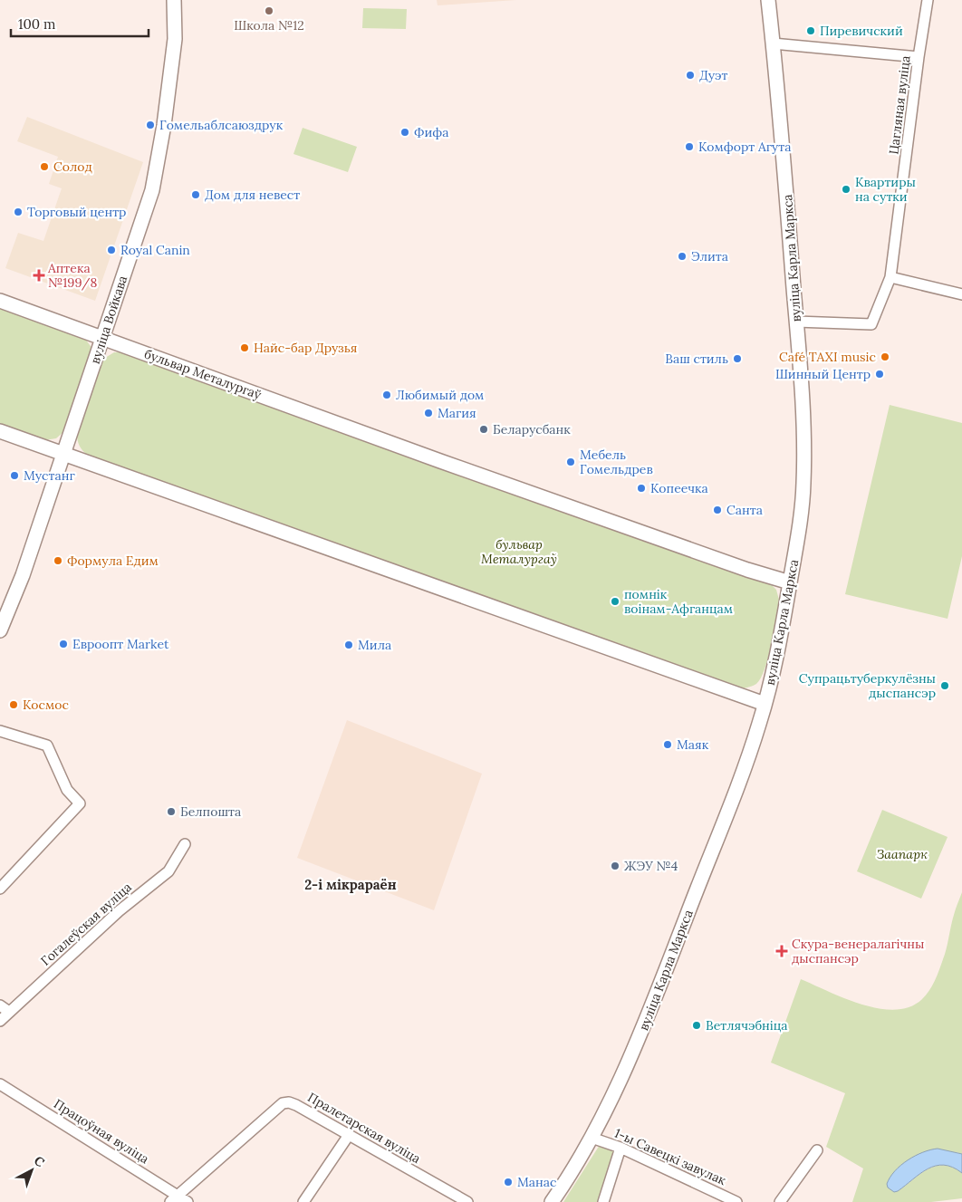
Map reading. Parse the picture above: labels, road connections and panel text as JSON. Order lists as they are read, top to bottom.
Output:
{
  "streets": {
    "main road": ["вуліца Карла Маркса", "вуліца Войкава", "бульвар Металургаў"],
    "street": [
      "Цагляная вуліца",
      "Гогалеўская вуліца",
      "Пралетарская вуліца",
      "Працоўная вуліца",
      "1-ы Савецкі завулак"
    ]
  },
  "crossings": [
    ["Цагляная вуліца", "вуліца Карла Маркса"],
    ["вуліца Карла Маркса", "бульвар Металургаў"],
    ["вуліца Карла Маркса", "1-ы Савецкі завулак"],
    ["вуліца Войкава", "бульвар Металургаў"],
    ["Пралетарская вуліца", "Працоўная вуліца"]
  ],
  "districts": ["2-і мікрараён"],
  "parks": ["бульвар Металургаў", "Заапарк"],
  "places": {
    "other": [
      "Школа №12",
      "Пиревичский",
      "Дуэт",
      "Гомельаблсаюздрук",
      "Фифа",
      "Комфорт Агута",
      "Солод",
      "Квартиры на сутки",
      "Дом для невест",
      "Торговый центр",
      "Royal Canin",
      "Элита",
      "Найс-бар Друзья",
      "Café TAXI music",
      "Ваш стиль",
      "Шинный Центр",
      "Любимый дом",
      "Магия",
      "Беларусбанк",
      "Мебель Гомельдрев",
      "Мустанг",
      "Копеечка",
      "Санта",
      "Формула Едим",
      "помнік воінам-Афганцам",
      "Евроопт Market",
      "Мила",
      "Супрацьтуберкулёзны дыспансэр",
      "Космос",
      "Маяк",
      "Белпошта",
      "ЖЭУ №4",
      "Ветлячэбніца",
      "Манас"
    ],
    "health": ["Аптека №199/8", "Скура-венералагічны дыспансэр"]
  },
  "scale_bar": "100 m",
  "north": "top right"
}
